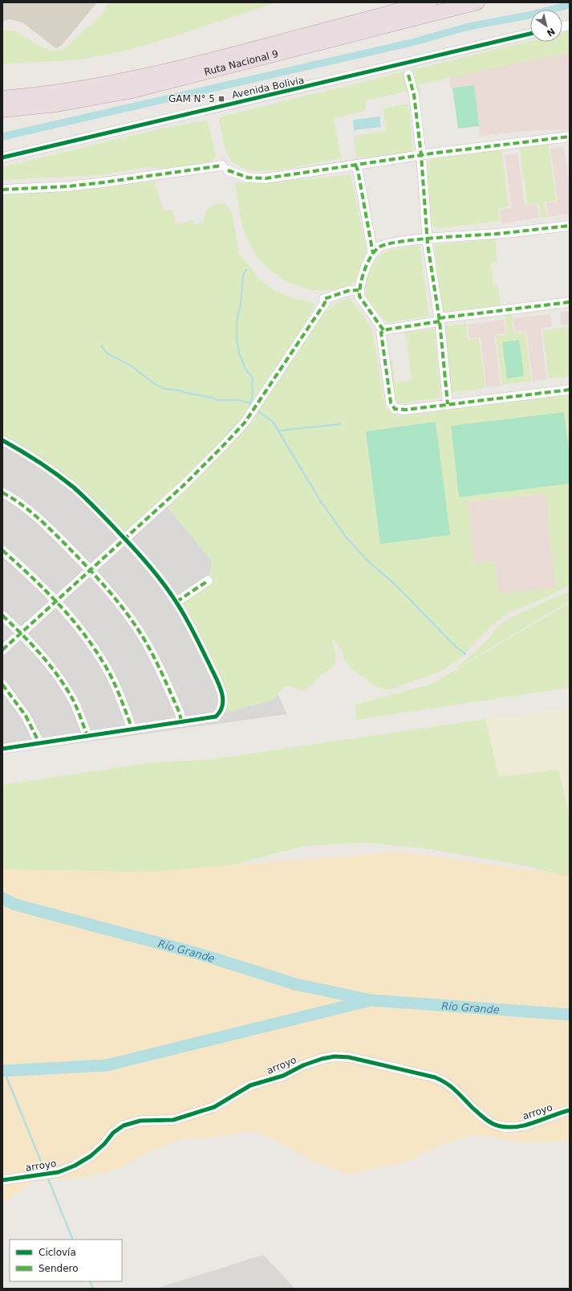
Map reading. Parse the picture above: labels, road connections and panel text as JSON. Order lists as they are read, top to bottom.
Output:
{
  "streets": {
    "highway": ["Ruta Nacional 9"],
    "street": ["Avenida Bolivia", "arroyo"]
  },
  "water": ["Río Grande"],
  "places": {
    "transit": ["GAM N° 5"]
  },
  "legend": ["Ciclovía", "Sendero"],
  "north": "bottom right"
}
